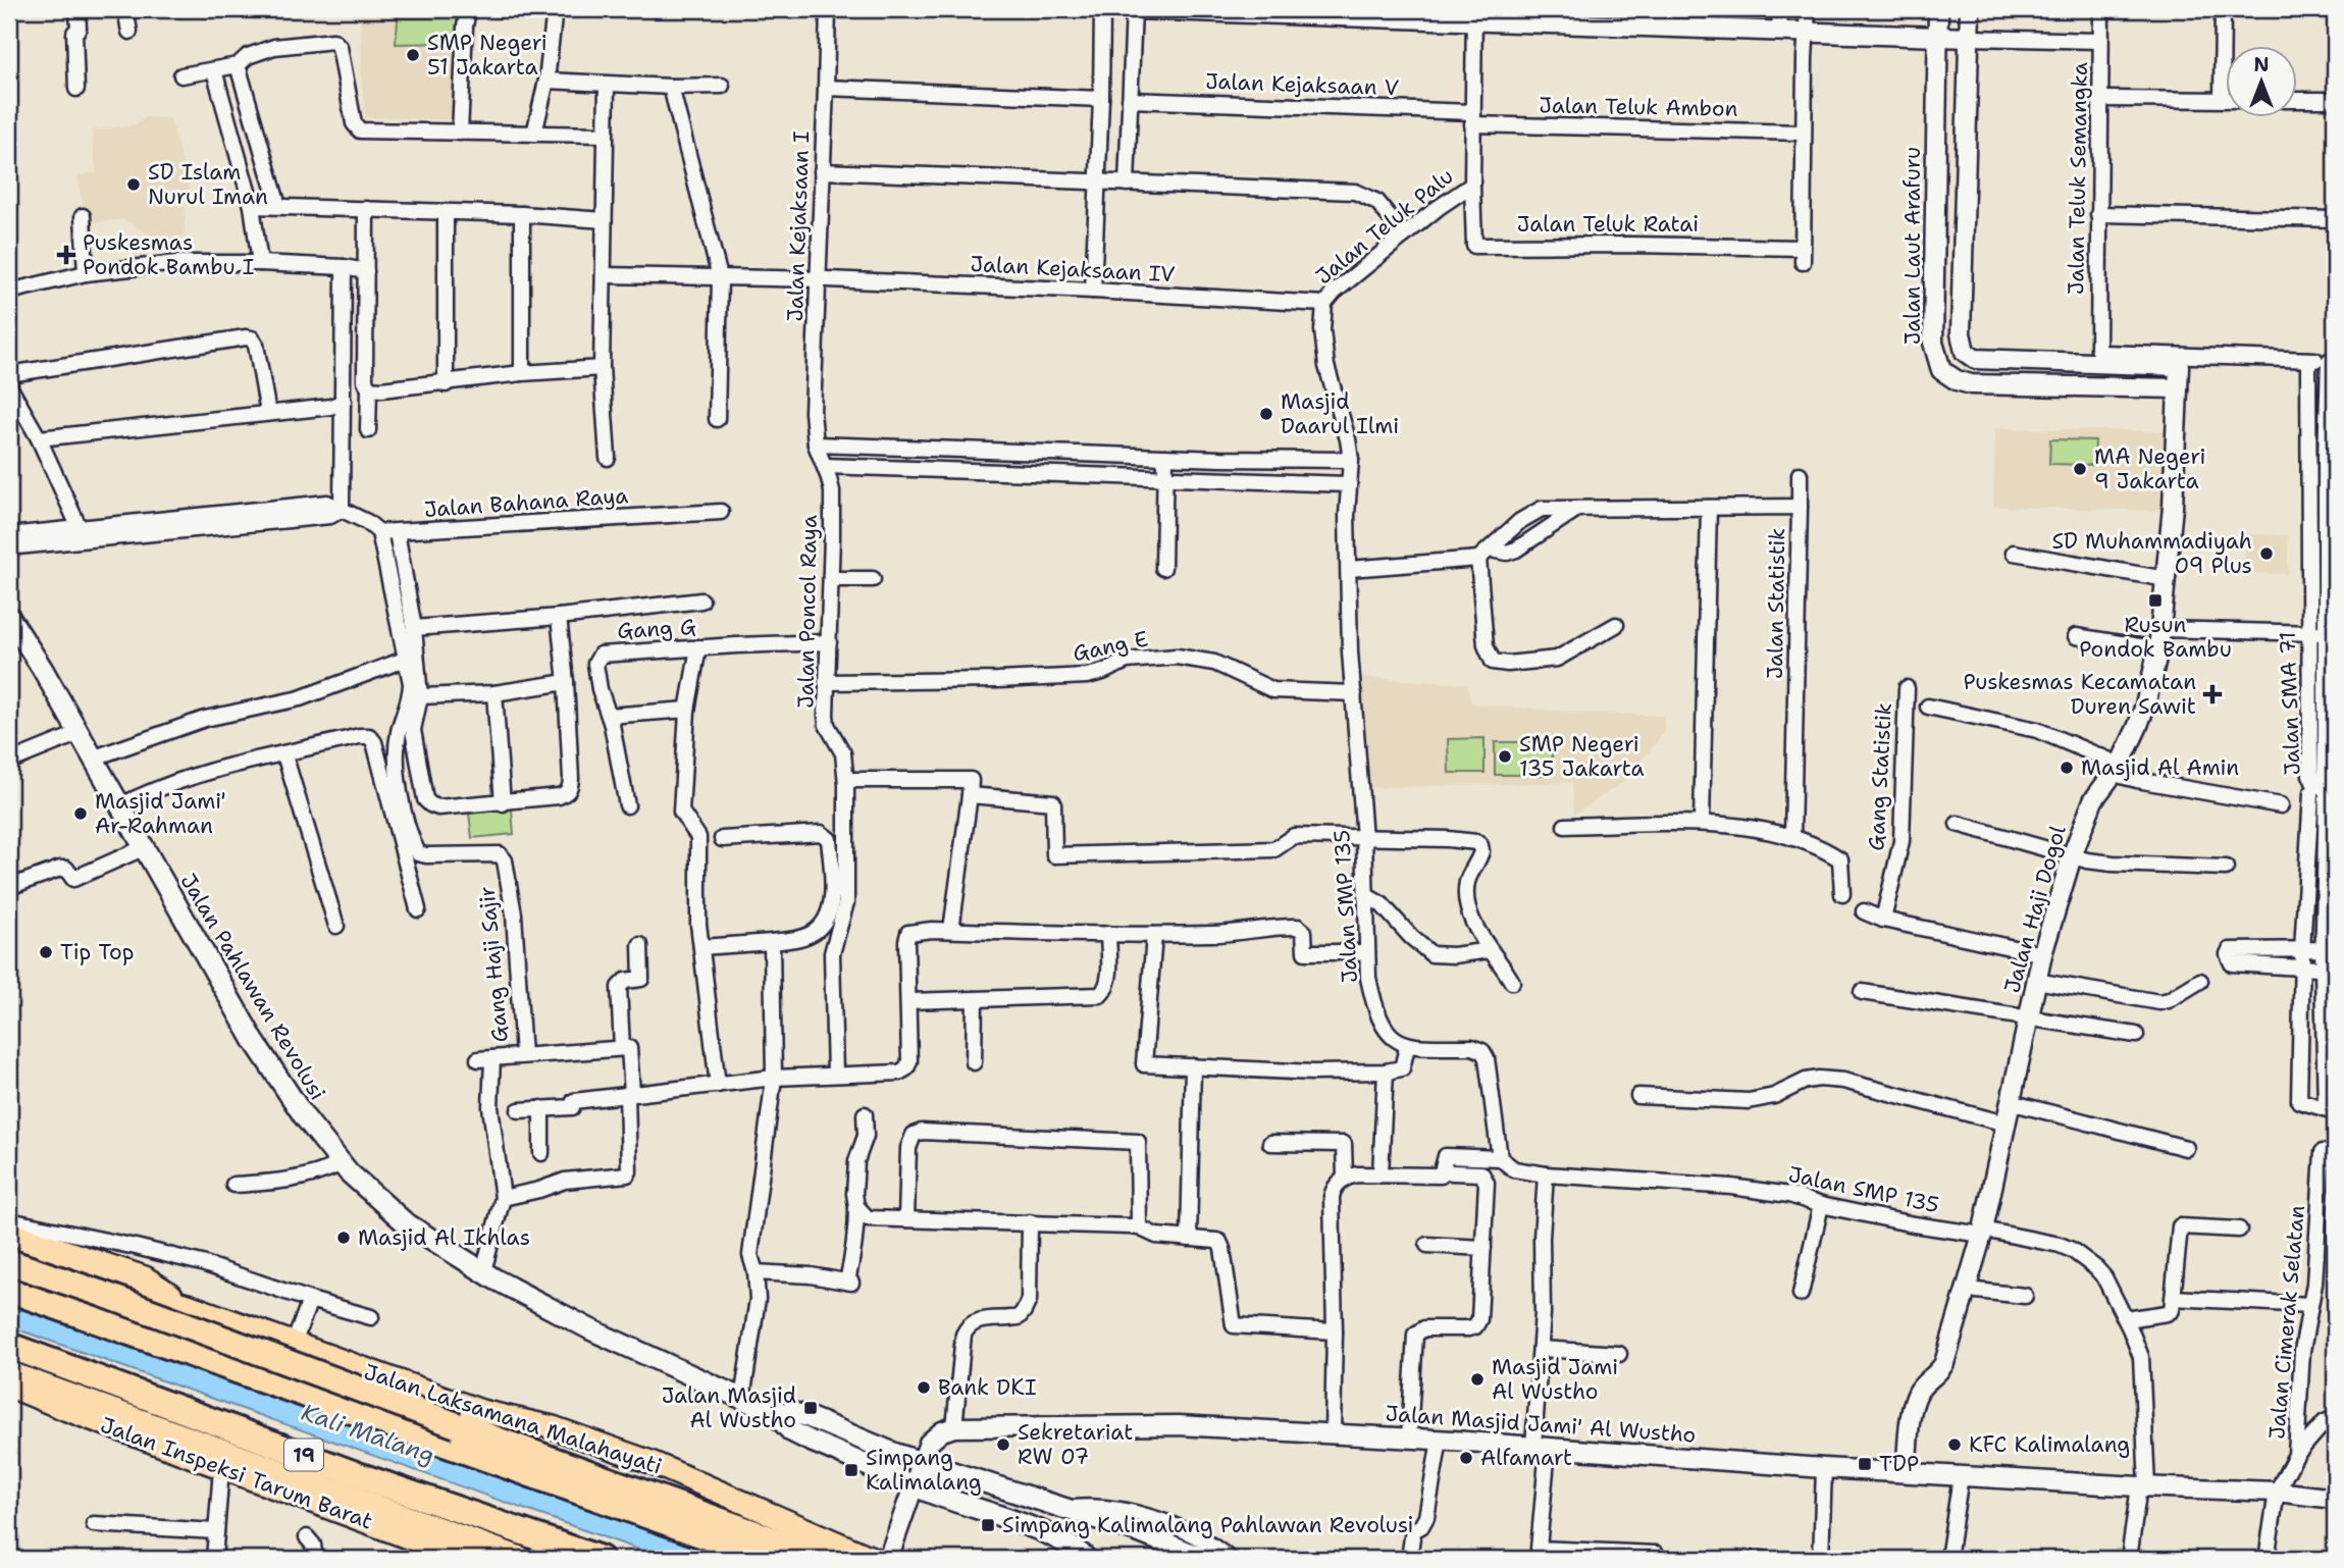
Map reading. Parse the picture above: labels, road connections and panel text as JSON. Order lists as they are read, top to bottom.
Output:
{
  "streets": {
    "highway": ["19"],
    "main road": ["Jalan Pahlawan Revolusi", "Jalan Laksamana Malahayati", "Jalan Inspeksi Tarum Barat"],
    "street": [
      "Jalan Kejaksaan V",
      "Jalan Teluk Ambon",
      "Jalan Teluk Semangka",
      "Jalan Teluk Ratai",
      "Jalan Kejaksaan I",
      "Jalan Teluk Palu",
      "Jalan Laut Arafuru",
      "Jalan Kejaksaan IV",
      "Jalan Bahana Raya",
      "Jalan Statistik",
      "Jalan Poncol Raya",
      "Gang G",
      "Gang E",
      "Jalan SMA 71",
      "Gang Statistik",
      "Jalan SMP 135",
      "Jalan Haji Dogol",
      "Gang Haji Sajir",
      "Jalan Cimerak Selatan",
      "Jalan Masjid Jami' Al Wustho"
    ]
  },
  "crossings": [
    ["Jalan Kejaksaan V", "Jalan Teluk Ambon"],
    ["Jalan Kejaksaan V", "Jalan Teluk Palu"],
    ["Jalan Teluk Ambon", "Jalan Teluk Ratai"],
    ["Jalan Teluk Ambon", "Jalan Teluk Palu"],
    ["Jalan Teluk Semangka", "Jalan Haji Dogol"],
    ["Jalan Teluk Ratai", "Jalan Teluk Palu"],
    ["Jalan Kejaksaan I", "Jalan Kejaksaan IV"],
    ["Jalan Kejaksaan I", "Jalan Poncol Raya"],
    ["Jalan Teluk Palu", "Jalan Kejaksaan IV"],
    ["Jalan Teluk Palu", "Jalan SMP 135"],
    ["Jalan Laut Arafuru", "Jalan Haji Dogol"],
    ["Jalan Bahana Raya", "Gang Haji Sajir"],
    ["Jalan Poncol Raya", "Gang G"],
    ["Jalan Poncol Raya", "Gang E"],
    ["Gang E", "Jalan SMP 135"],
    ["Jalan SMP 135", "Jalan Haji Dogol"],
    ["Jalan SMP 135", "Jalan Masjid Jami' Al Wustho"],
    ["Jalan Haji Dogol", "Jalan Masjid Jami' Al Wustho"],
    ["Jalan Cimerak Selatan", "Jalan Masjid Jami' Al Wustho"]
  ],
  "water": ["Kali Malang"],
  "places": {
    "other": [
      "SMP Negeri 51 Jakarta",
      "SD Islam Nurul Iman",
      "Masjid Daarul Ilmi",
      "MA Negeri 9 Jakarta",
      "SD Muhammadiyah 09 Plus",
      "SMP Negeri 135 Jakarta",
      "Masjid Al Amin",
      "Masjid Jami' Ar-Rahman",
      "Tip Top",
      "Masjid Al Ikhlas",
      "Masjid Jami Al Wustho",
      "Bank DKI",
      "Sekretariat RW 07",
      "KFC Kalimalang",
      "Alfamart"
    ],
    "health": ["Puskesmas Pondok Bambu I", "Puskesmas Kecamatan Duren Sawit"],
    "transit": [
      "Rusun Pondok Bambu",
      "Jalan Masjid Al Wustho",
      "TDP",
      "Simpang Kalimalang",
      "Simpang Kalimalang Pahlawan Revolusi"
    ]
  },
  "north": "top"
}
